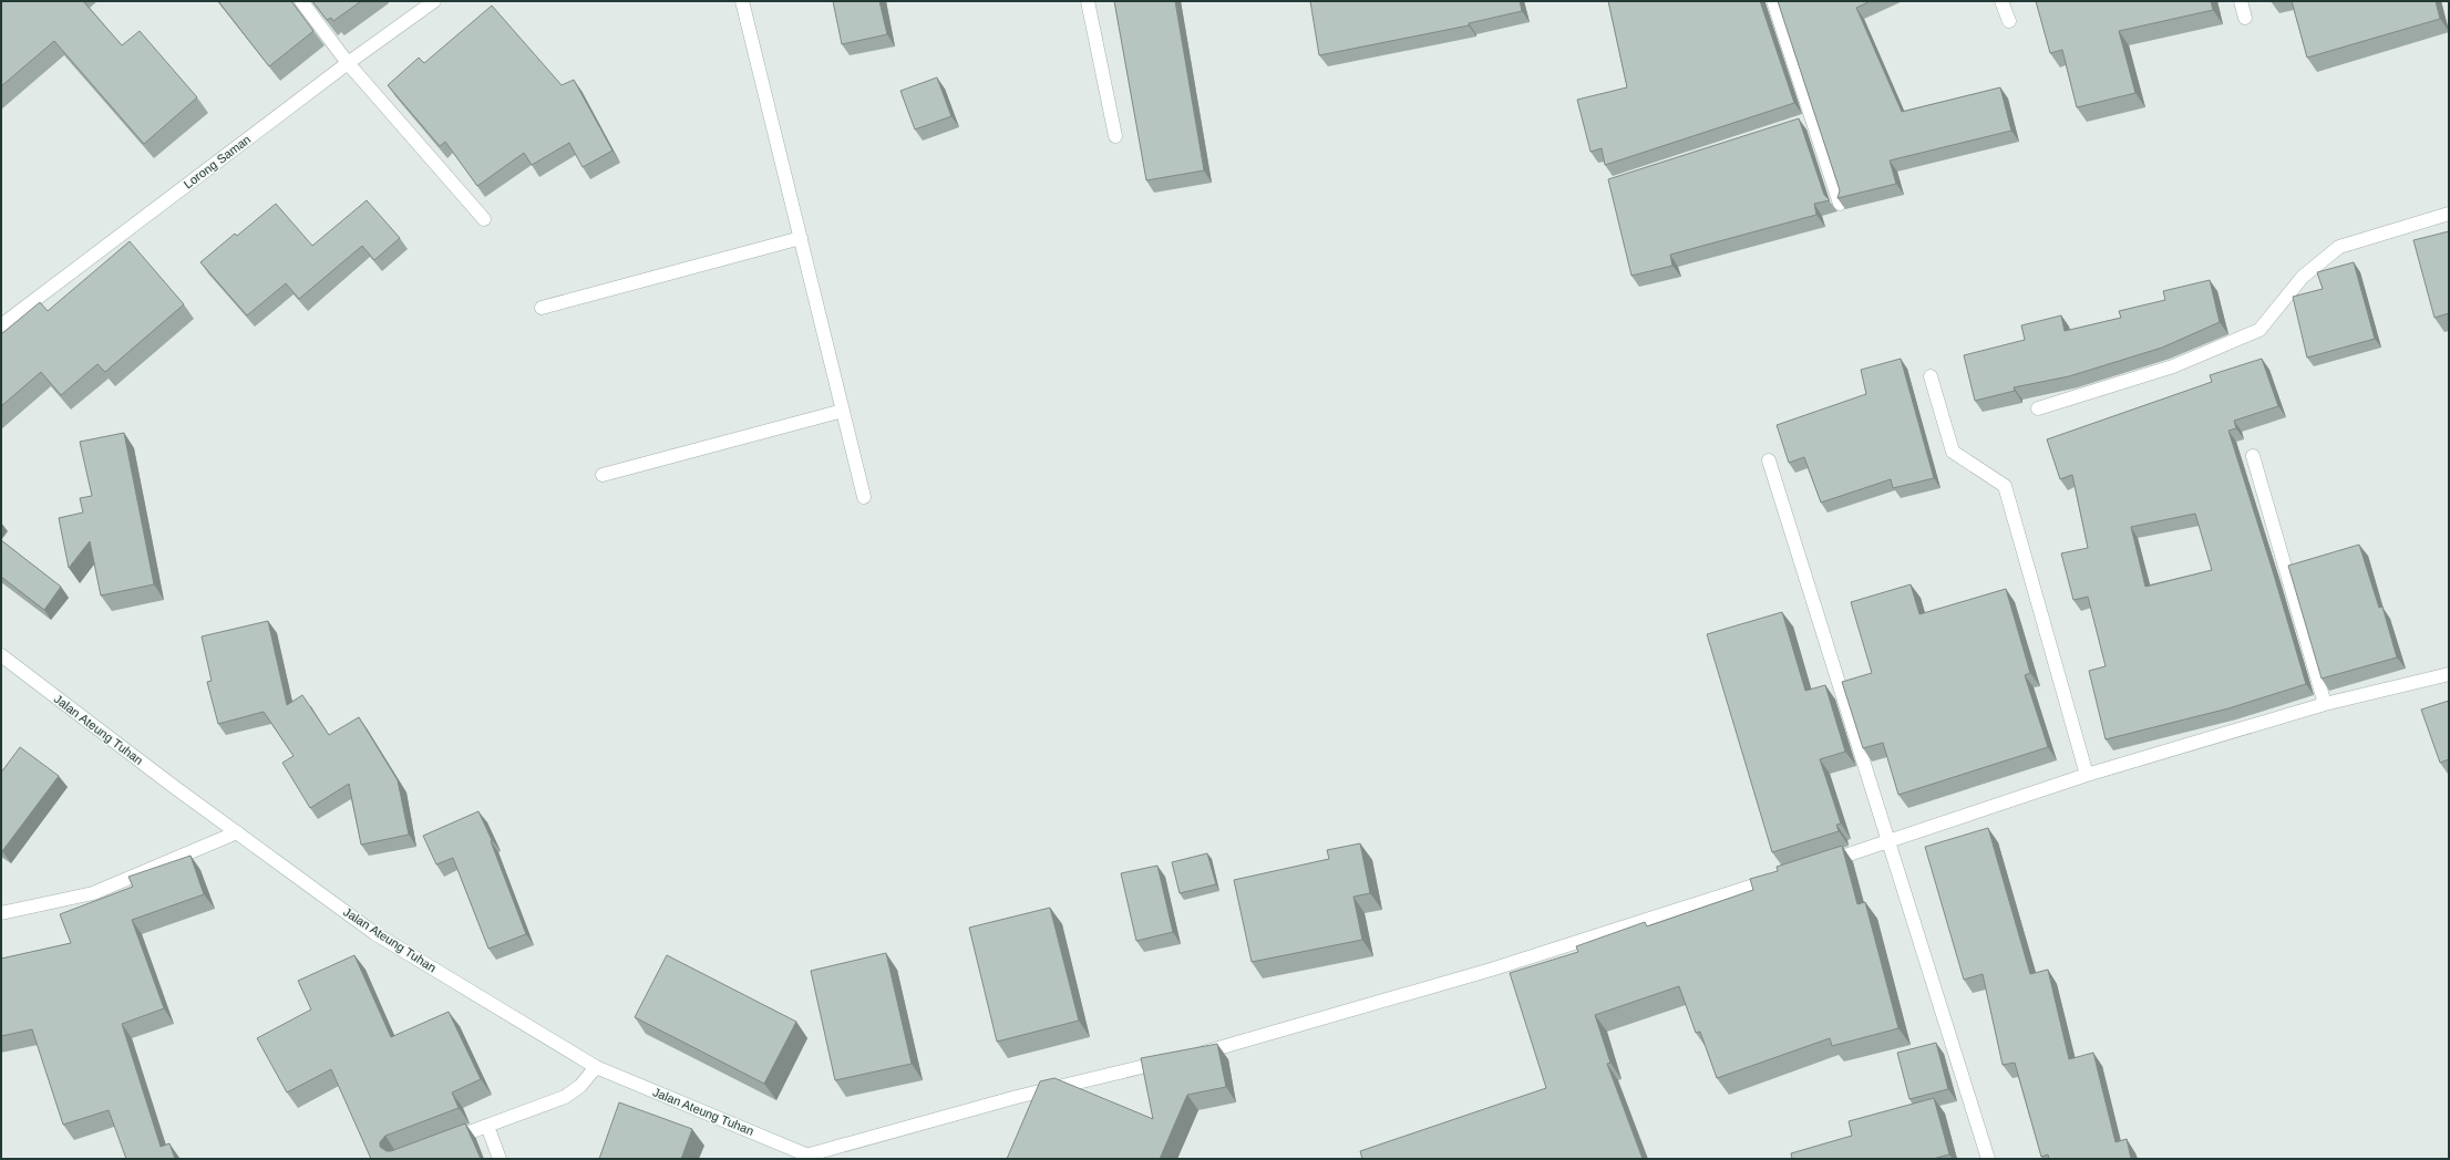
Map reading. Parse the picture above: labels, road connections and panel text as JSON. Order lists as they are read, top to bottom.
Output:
{
  "streets": {
    "street": ["Lorong Saman", "Jalan Ateung Tuhan"]
  }
}
